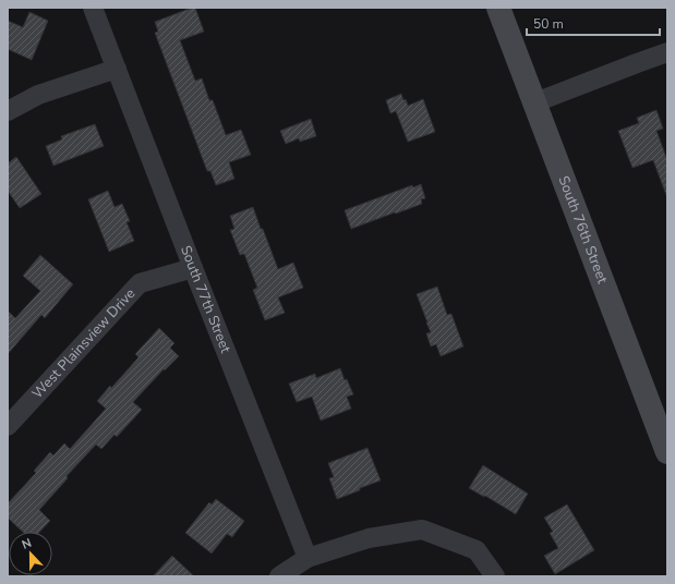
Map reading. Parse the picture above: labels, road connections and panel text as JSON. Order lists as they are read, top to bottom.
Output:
{
  "streets": {
    "main road": ["South 76th Street"],
    "street": ["South 77th Street", "West Plainsview Drive"]
  },
  "crossings": [
    ["South 77th Street", "West Plainsview Drive"]
  ],
  "scale_bar": "50 m",
  "north": "top"
}
